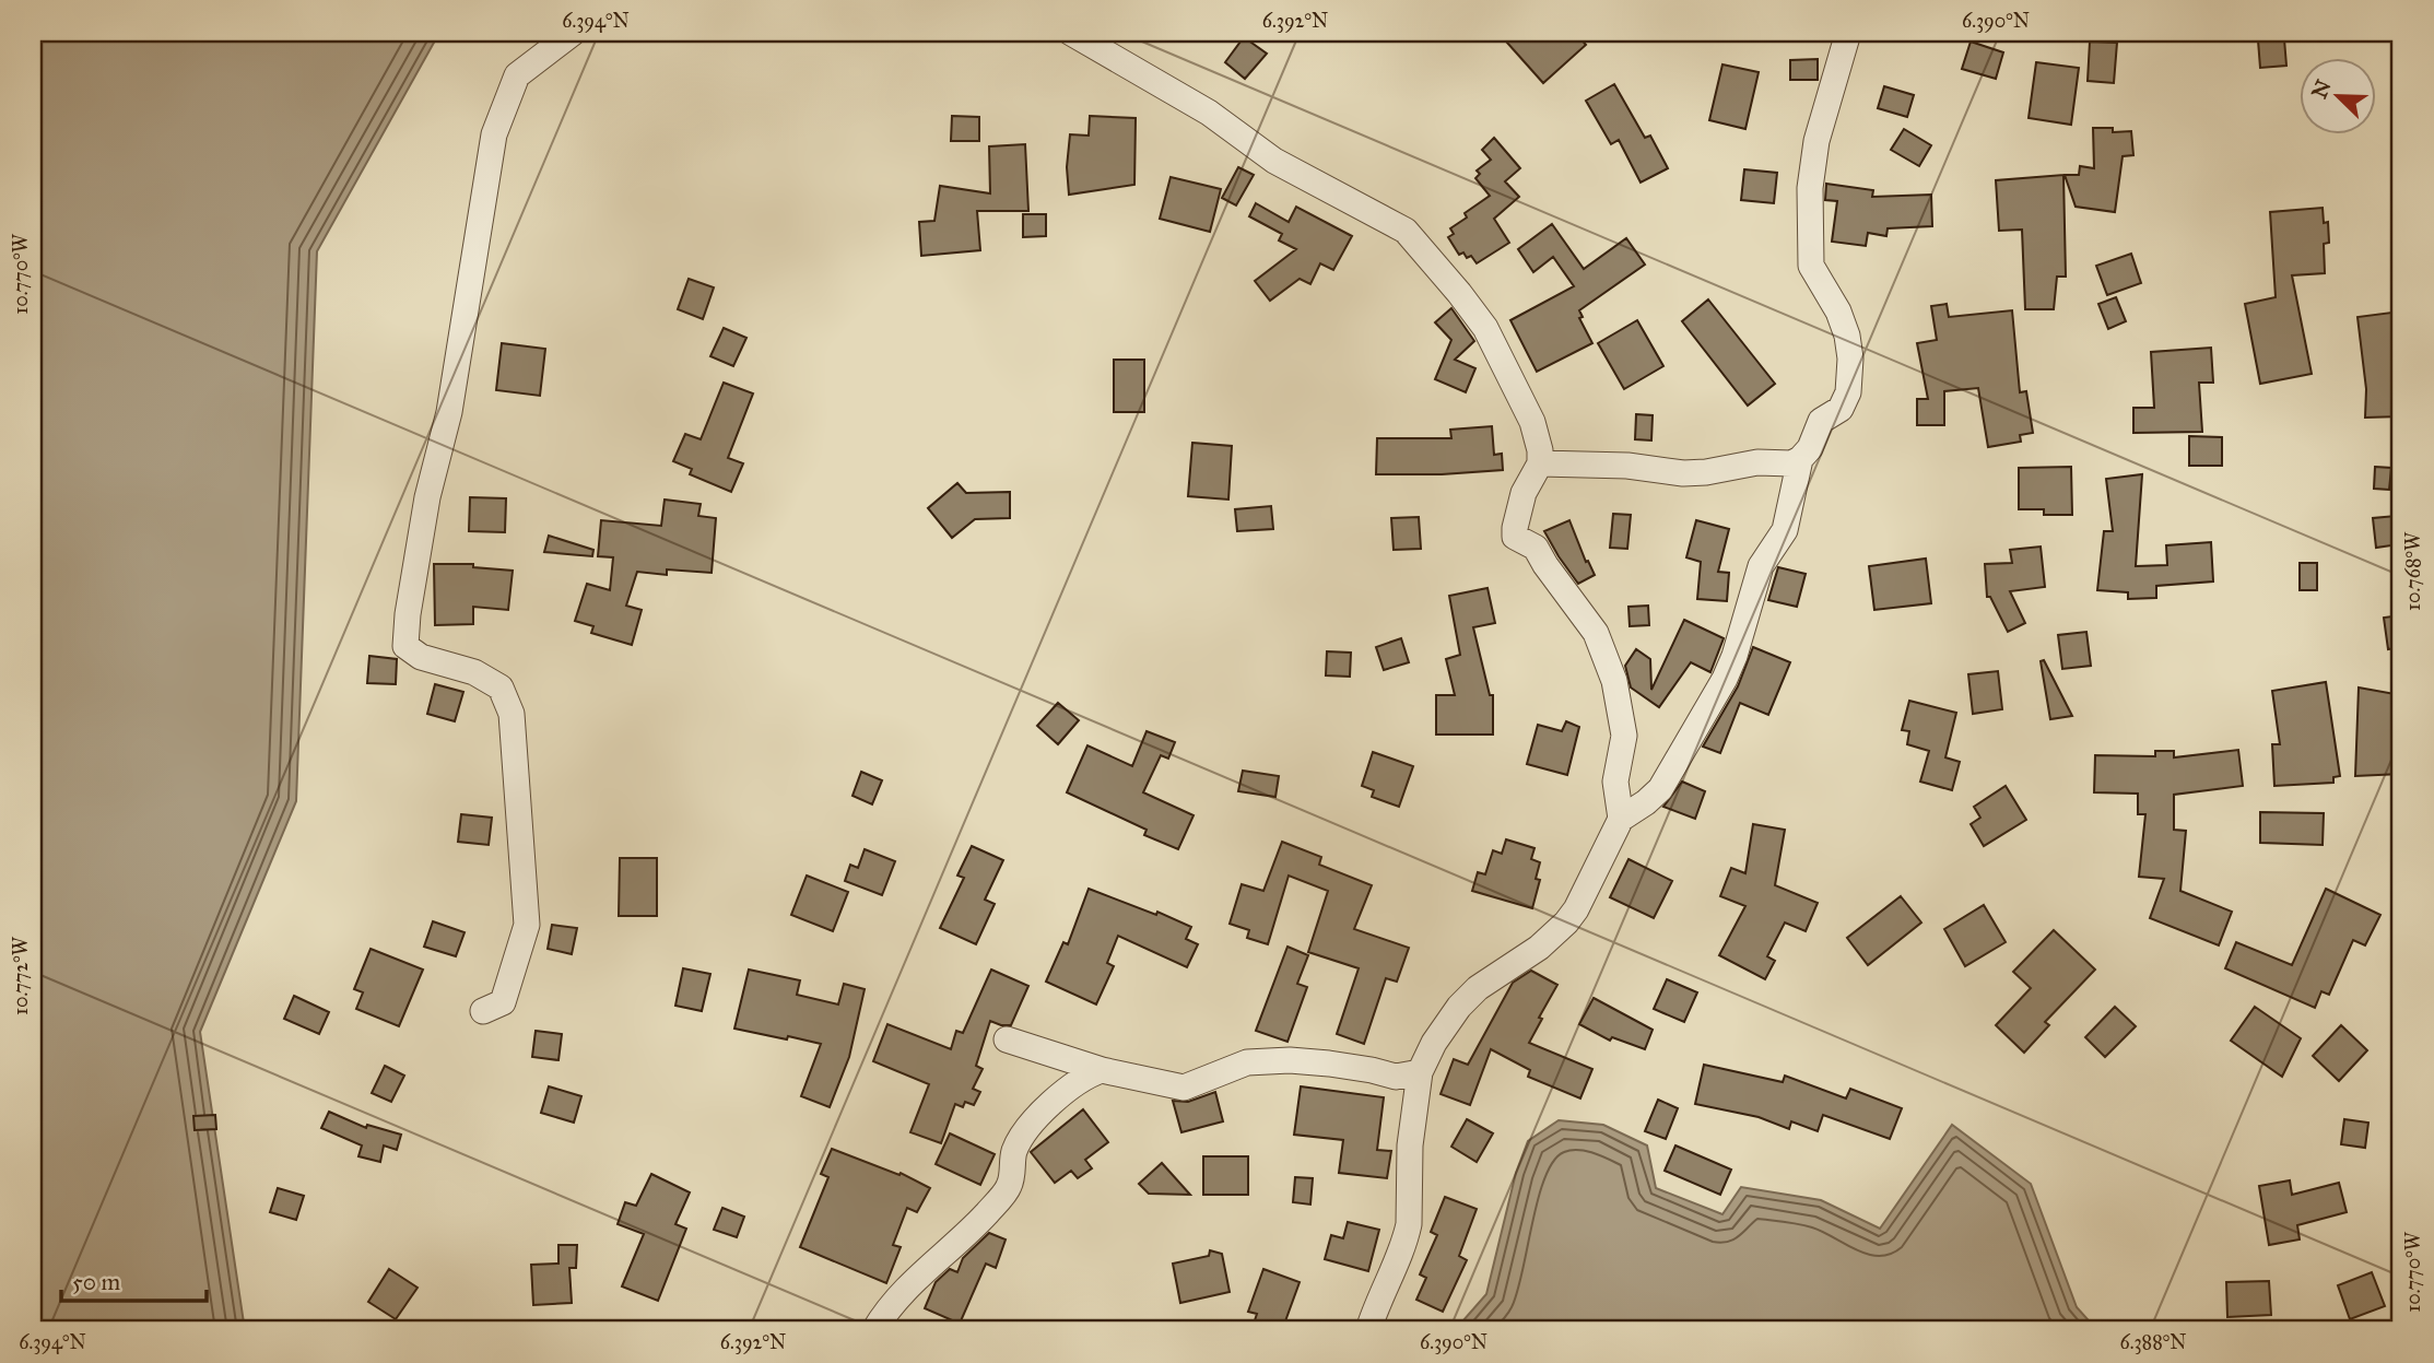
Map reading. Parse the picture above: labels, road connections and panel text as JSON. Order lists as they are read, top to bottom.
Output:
{
  "scale_bar": "50 m",
  "north": "top left",
  "coordinates": [
    "6.394°N",
    "6.392°N",
    "6.390°N",
    "10.770°W",
    "10.768°W",
    "10.772°W",
    "6.388°N"
  ]
}
